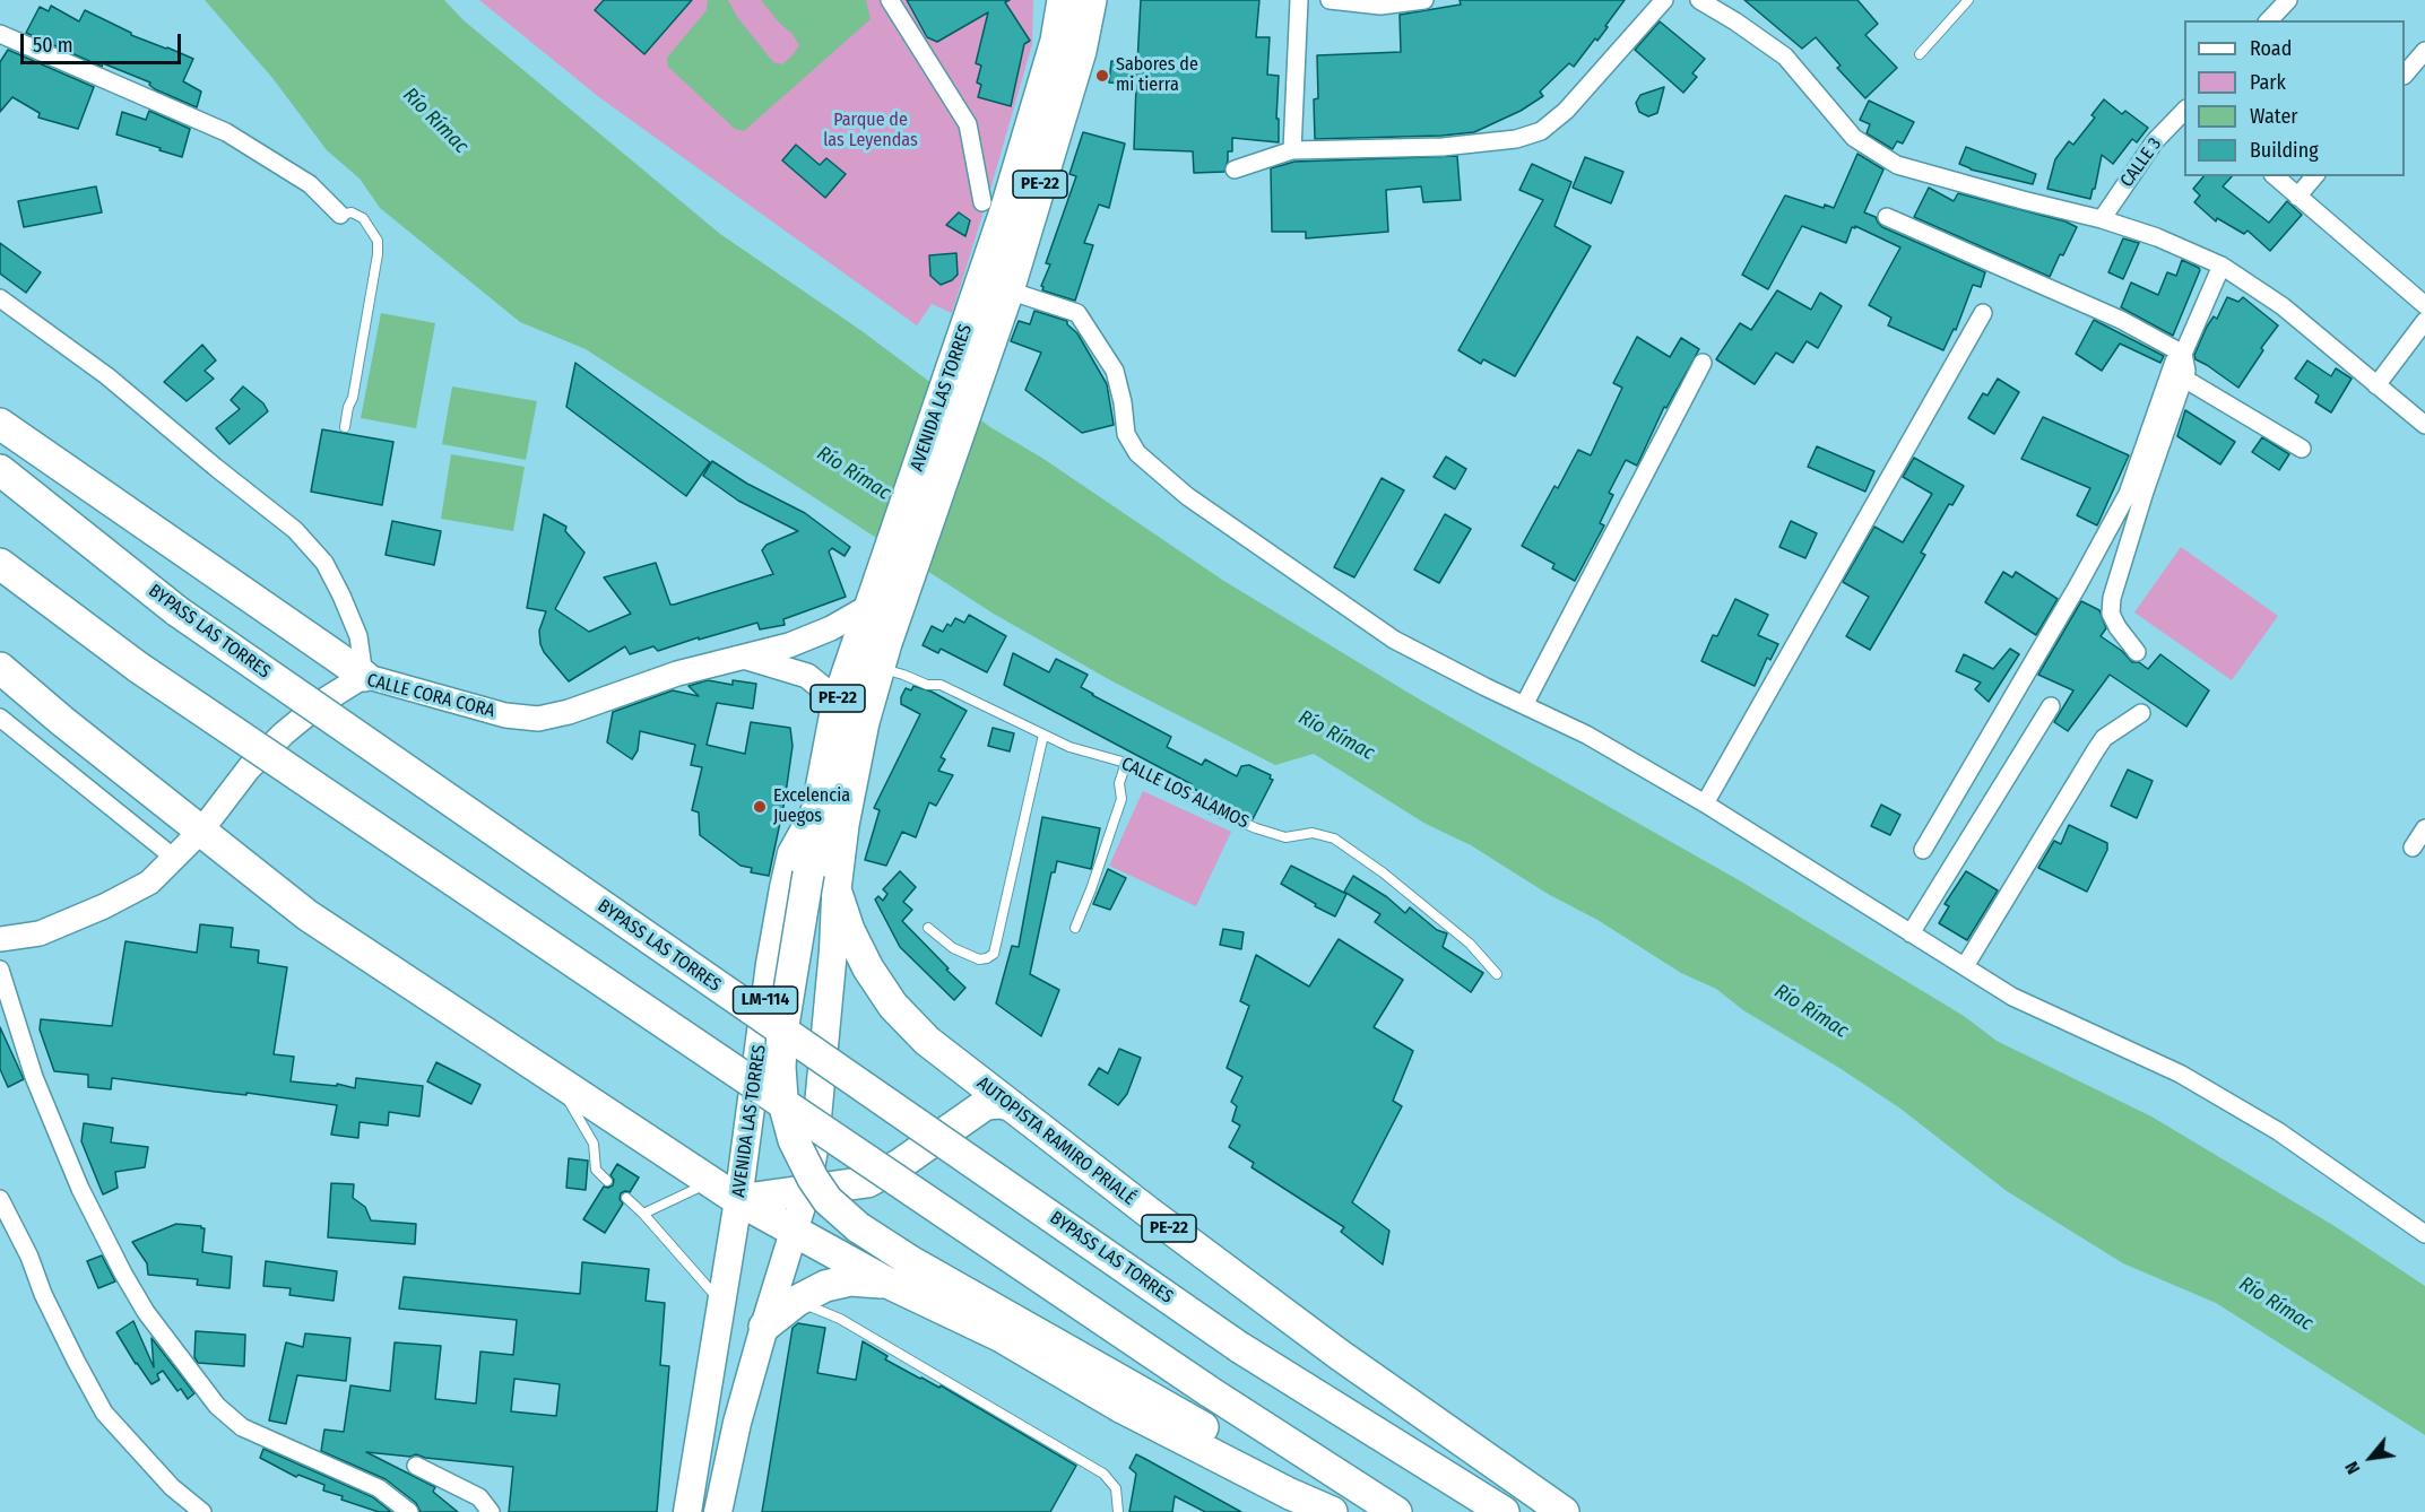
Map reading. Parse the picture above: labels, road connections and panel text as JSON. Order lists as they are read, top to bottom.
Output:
{
  "streets": {
    "highway": [
      "PE-22",
      "AVENIDA LAS TORRES",
      "BYPASS LAS TORRES",
      "AUTOPISTA RAMIRO PRIALÉ"
    ],
    "main road": ["LM-114"],
    "street": ["CALLE 3", "CALLE CORA CORA"],
    "lane": ["CALLE LOS ALAMOS"]
  },
  "crossings": [
    ["PE-22", "AVENIDA LAS TORRES"],
    ["AVENIDA LAS TORRES", "CALLE CORA CORA"],
    ["AVENIDA LAS TORRES", "CALLE LOS ALAMOS"],
    ["AVENIDA LAS TORRES", "AUTOPISTA RAMIRO PRIALÉ"]
  ],
  "water": ["Río Rímac"],
  "parks": ["Parque de las Leyendas"],
  "places": ["Sabores de mi tierra", "Excelencia Juegos"],
  "legend": [
    "Road",
    "Park",
    "Water",
    "Building"
  ],
  "scale_bar": "50 m",
  "north": "bottom left"
}
